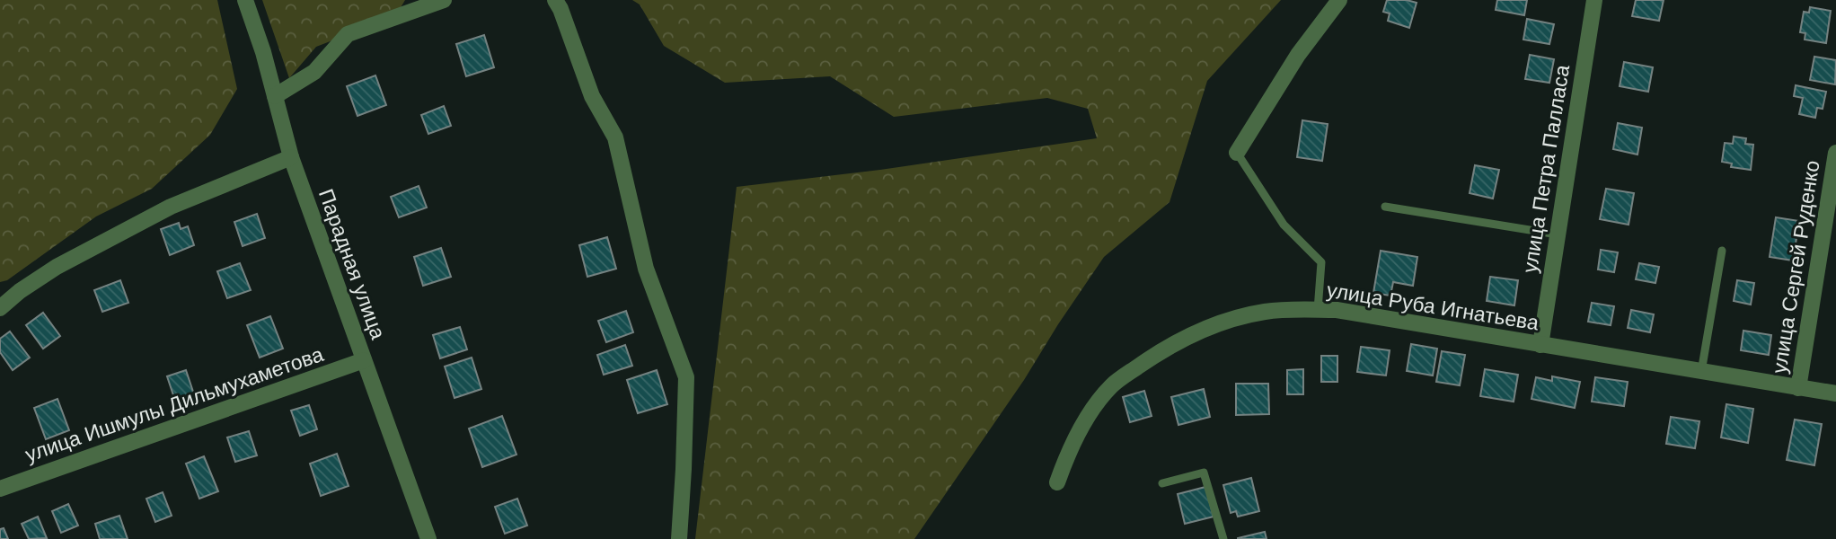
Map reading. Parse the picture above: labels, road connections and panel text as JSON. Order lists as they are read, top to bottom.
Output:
{
  "streets": {
    "street": [
      "улица Петра Палласа",
      "Парадная улица",
      "улица Сергей Руденко",
      "улица Руба Игнатьева",
      "улица Ишмулы Дильмухаметова"
    ]
  },
  "crossings": [
    ["улица Петра Палласа", "улица Руба Игнатьева"],
    ["Парадная улица", "улица Ишмулы Дильмухаметова"],
    ["улица Сергей Руденко", "улица Руба Игнатьева"]
  ]
}
